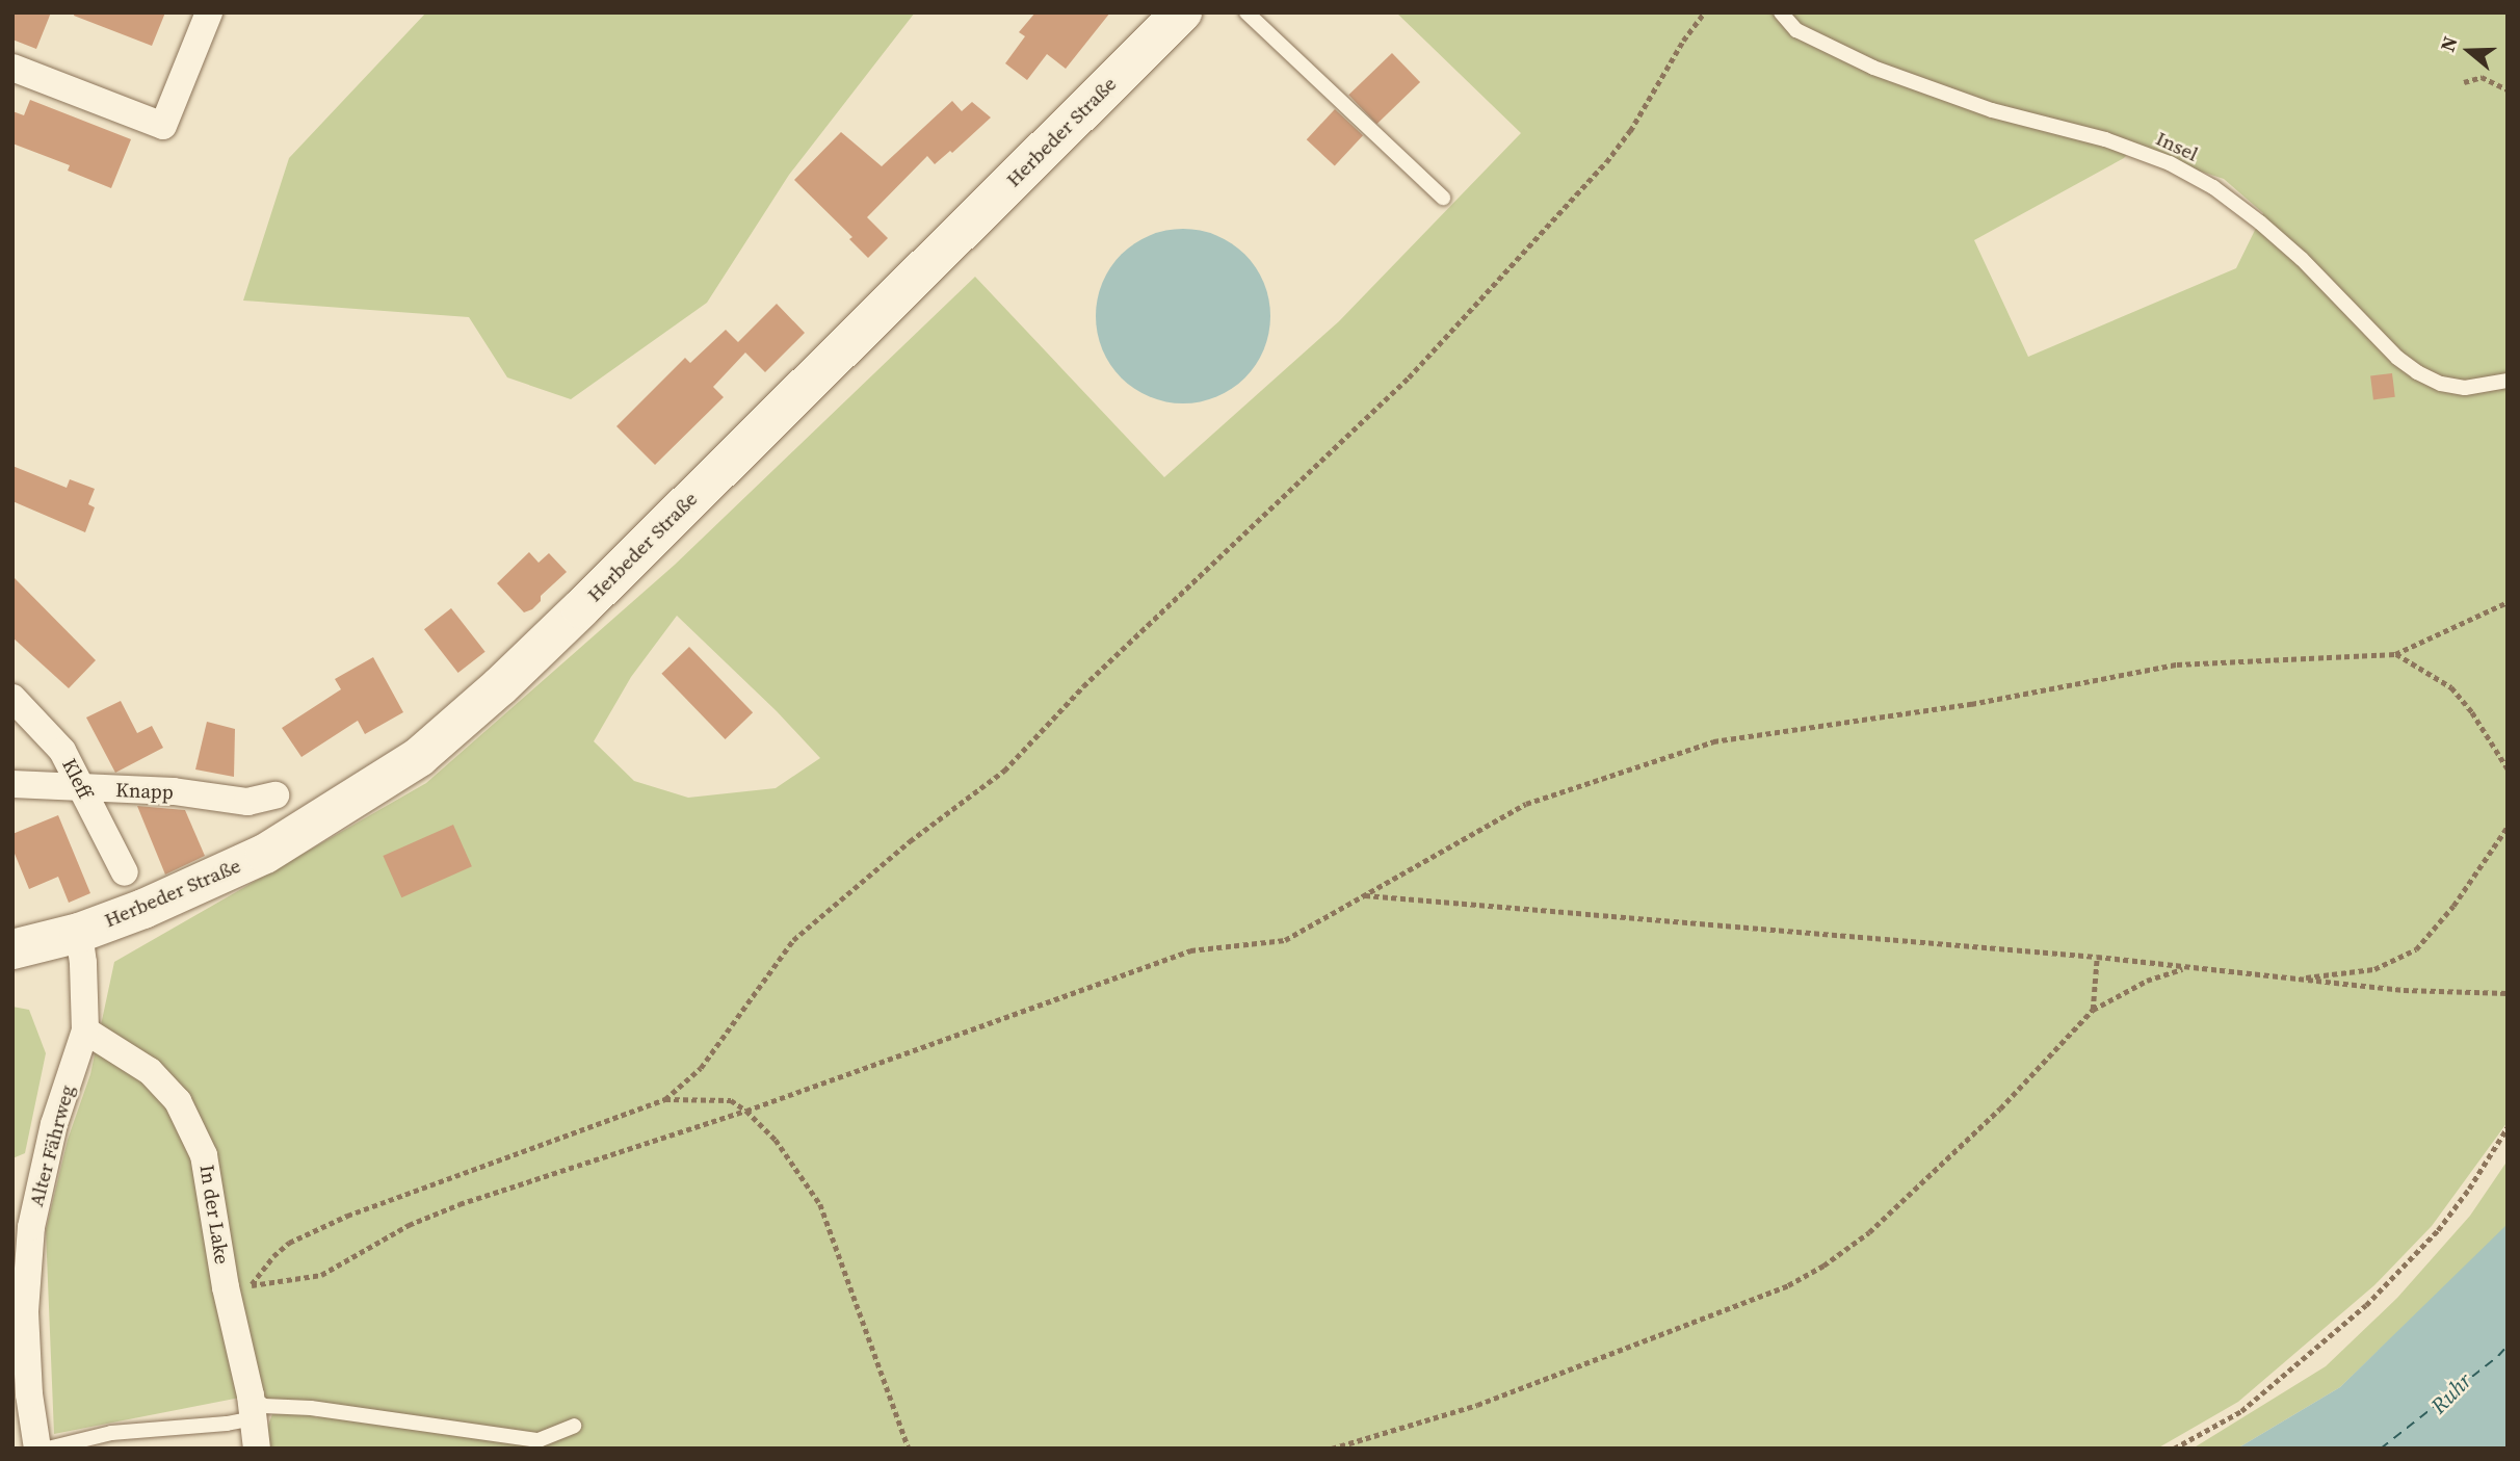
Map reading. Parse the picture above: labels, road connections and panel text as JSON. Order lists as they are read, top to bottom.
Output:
{
  "streets": {
    "main road": ["Herbeder Straße"],
    "street": [
      "Kleff",
      "Knapp",
      "Alter Fährweg",
      "In der Lake"
    ],
    "lane": ["Insel"]
  },
  "crossings": [
    ["Herbeder Straße", "Alter Fährweg"],
    ["Kleff", "Knapp"],
    ["Alter Fährweg", "In der Lake"]
  ],
  "water": ["Ruhr"],
  "north": "left"
}
